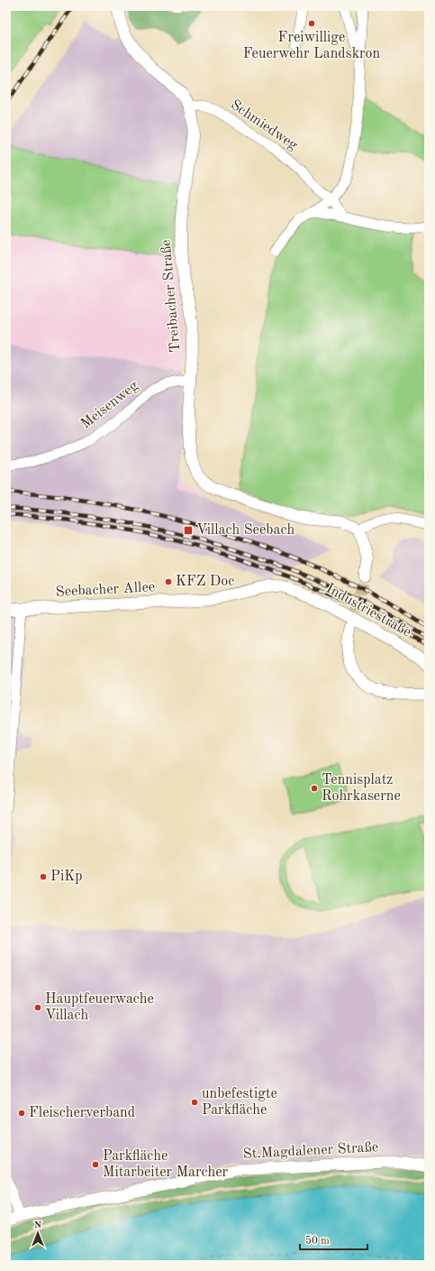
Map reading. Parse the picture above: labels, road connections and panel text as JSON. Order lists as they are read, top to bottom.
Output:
{
  "streets": {
    "street": [
      "Schmiedweg",
      "Treibacher Straße",
      "Meisenweg",
      "Seebacher Allee",
      "Industriestraße",
      "St.Magdalener Straße"
    ]
  },
  "crossings": [
    ["Schmiedweg", "Treibacher Straße"],
    ["Treibacher Straße", "Meisenweg"],
    ["Seebacher Allee", "Industriestraße"]
  ],
  "places": {
    "other": [
      "Freiwillige Feuerwehr Landskron",
      "KFZ Doc",
      "Tennisplatz Rohrkaserne",
      "PiKp",
      "Hauptfeuerwache Villach",
      "unbefestigte Parkfläche",
      "Fleischerverband",
      "Parkfläche Mitarbeiter Marcher"
    ],
    "transit": ["Villach Seebach"]
  },
  "scale_bar": "50 m",
  "north": "top"
}
